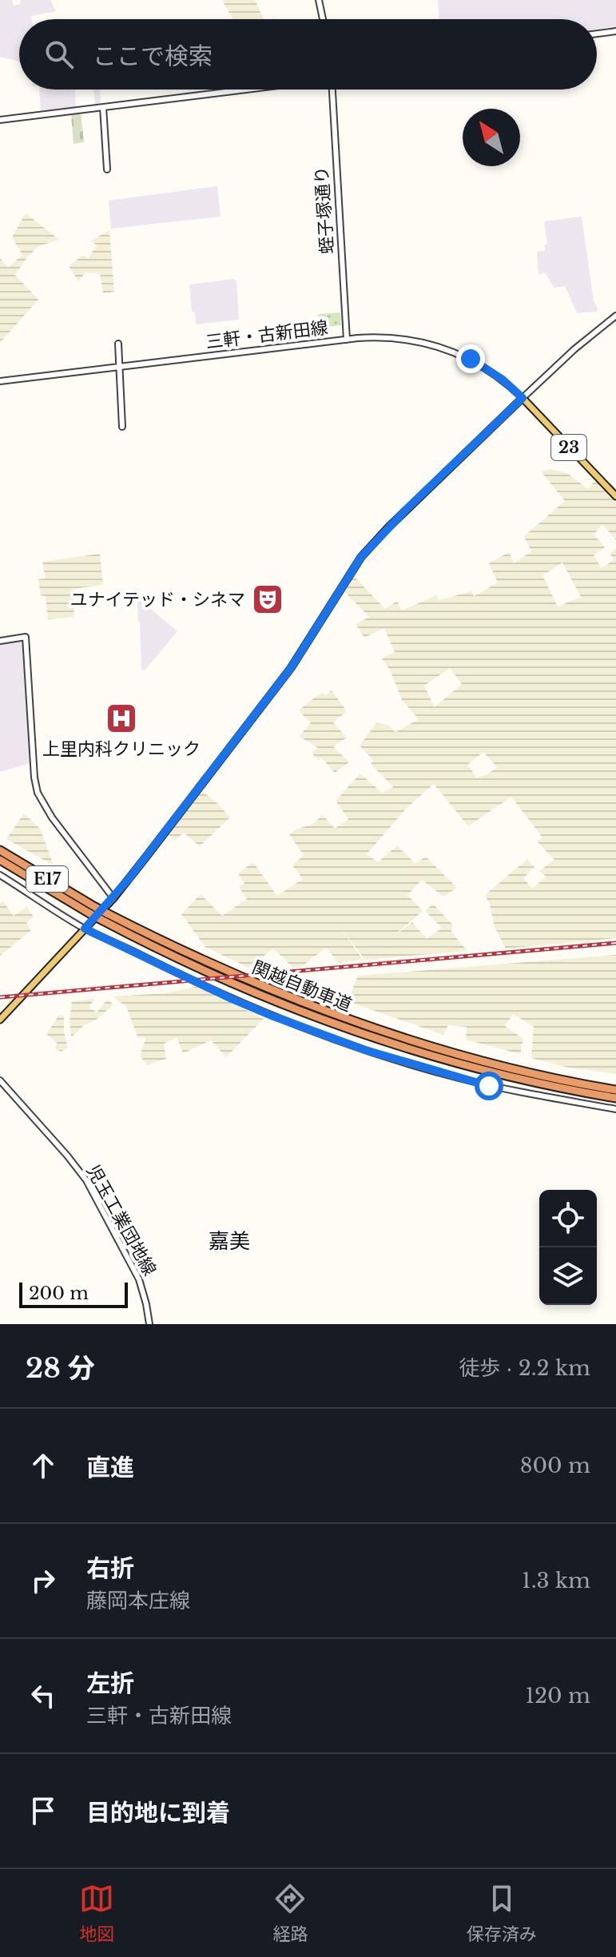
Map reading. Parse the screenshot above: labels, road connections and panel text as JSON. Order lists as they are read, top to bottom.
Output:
{
  "streets": {
    "highway": ["E17", "関越自動車道"],
    "main road": ["23"],
    "street": ["蛭子塚通り", "三軒・古新田線", "児玉工業団地線"]
  },
  "crossings": [
    ["蛭子塚通り", "三軒・古新田線"],
    ["三軒・古新田線", "23"]
  ],
  "districts": ["嘉美"],
  "places": {
    "theatre": ["ユナイテッド・シネマ"],
    "hospital": ["上里内科クリニック"]
  },
  "scale_bar": "200 m",
  "north": "top left",
  "page": {
    "search": "ここで検索",
    "scale": "200 m",
    "heading": ["28 分", "徒歩 · 2.2 km"],
    "list": [
      ["直進", "800 m"],
      ["右折", "藤岡本庄線", "1.3 km"],
      ["左折", "三軒・古新田線", "120 m"],
      "目的地に到着"
    ],
    "nav": ["地図", "経路", "保存済み"]
  }
}
